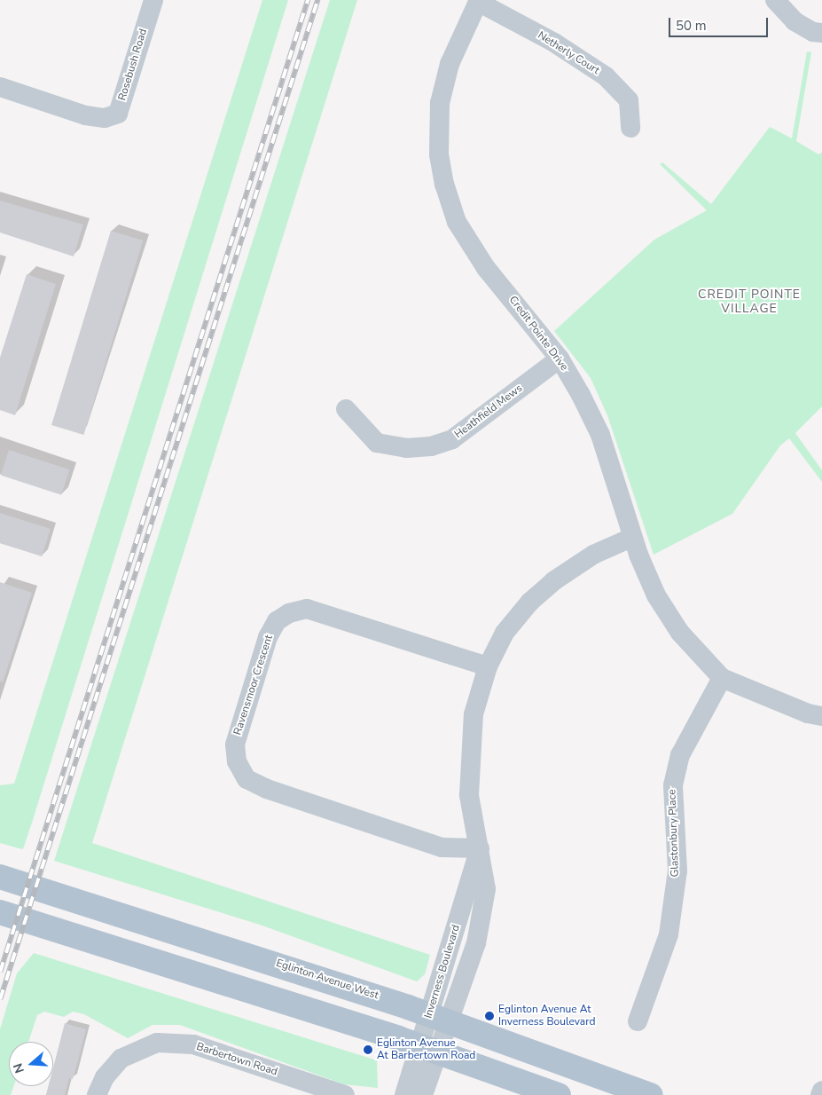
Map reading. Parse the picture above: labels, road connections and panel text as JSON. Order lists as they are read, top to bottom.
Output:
{
  "streets": {
    "main road": ["Eglinton Avenue West"],
    "street": [
      "Netherly Court",
      "Rosebush Road",
      "Credit Pointe Drive",
      "Heathfield Mews",
      "Ravensmoor Crescent",
      "Glastonbury Place",
      "Inverness Boulevard",
      "Barbertown Road"
    ]
  },
  "crossings": [
    ["Netherly Court", "Credit Pointe Drive"],
    ["Credit Pointe Drive", "Heathfield Mews"],
    ["Credit Pointe Drive", "Glastonbury Place"],
    ["Credit Pointe Drive", "Inverness Boulevard"],
    ["Ravensmoor Crescent", "Inverness Boulevard"],
    ["Inverness Boulevard", "Eglinton Avenue West"]
  ],
  "districts": ["CREDIT POINTE VILLAGE"],
  "places": ["Eglinton Avenue At Inverness Boulevard", "Eglinton Avenue At Barbertown Road"],
  "scale_bar": "50 m",
  "north": "left"
}
